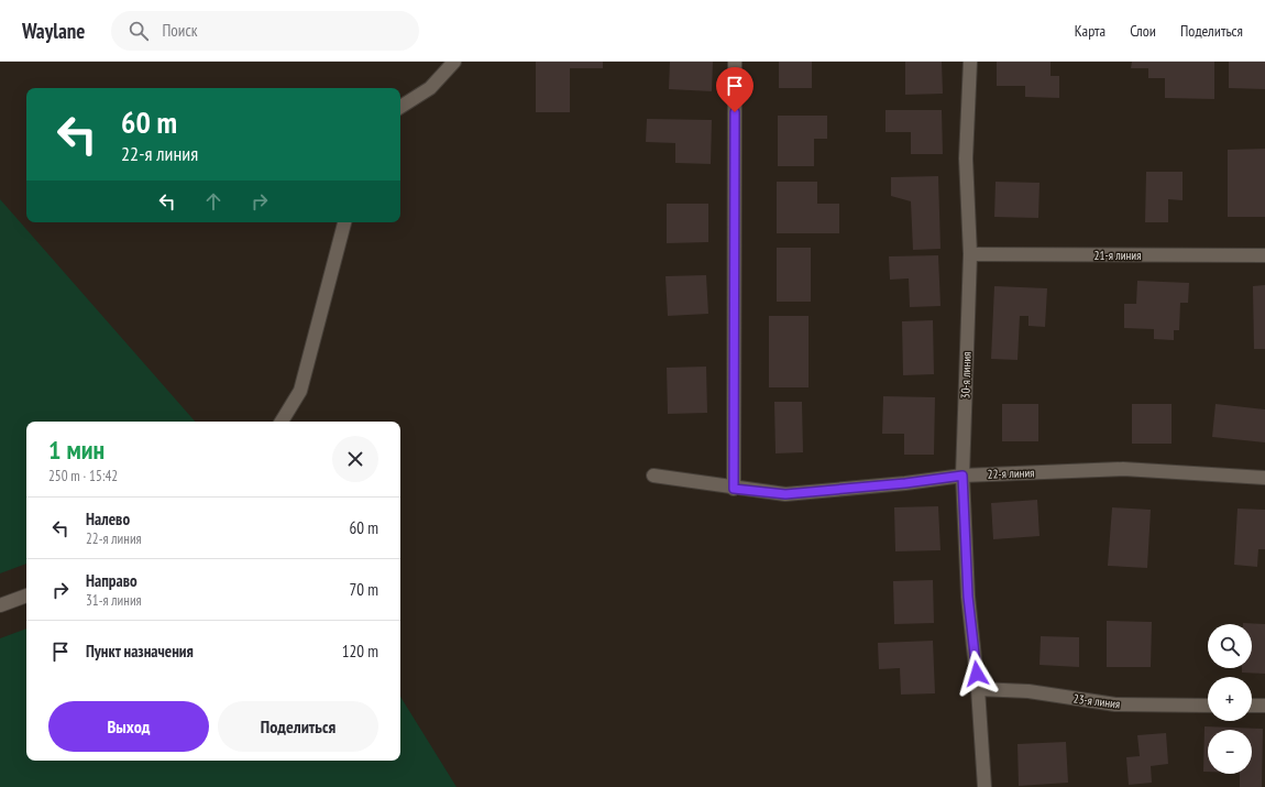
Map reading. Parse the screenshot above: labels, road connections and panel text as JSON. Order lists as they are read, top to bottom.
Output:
{
  "streets": {
    "street": [
      "21-я линия",
      "30-я линия",
      "22-я линия",
      "23-я линия"
    ]
  },
  "crossings": [
    ["21-я линия", "30-я линия"],
    ["30-я линия", "22-я линия"],
    ["30-я линия", "23-я линия"]
  ],
  "page": {
    "header": "Waylane",
    "search": "Поиск",
    "nav": ["Карта", "Слои", "Поделиться"],
    "turn": ["60 m", "22-я линия"],
    "heading": ["1 мин", "250 m · 15:42"],
    "list": [
      {
        "name": "Налево",
        "note": "22-я линия",
        "value": "60 m"
      },
      {
        "name": "Направо",
        "note": "31-я линия",
        "value": "70 m"
      },
      {
        "name": "Пункт назначения",
        "value": "120 m"
      }
    ],
    "map_buttons": ["+", "−"],
    "buttons": ["Выход", "Поделиться"]
  }
}
